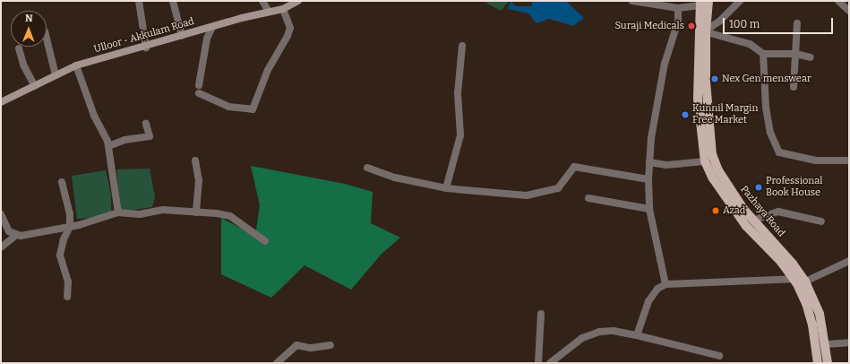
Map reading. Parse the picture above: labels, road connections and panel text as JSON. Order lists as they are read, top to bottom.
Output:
{
  "streets": {
    "main road": ["Ulloor - Akkulam Road", "Pazhaya Road"]
  },
  "places": [
    "Suraji Medicals",
    "Nex Gen menswear",
    "Kunnil Margin Free Market",
    "Professional Book House",
    "Azad"
  ],
  "scale_bar": "100 m",
  "north": "top"
}
